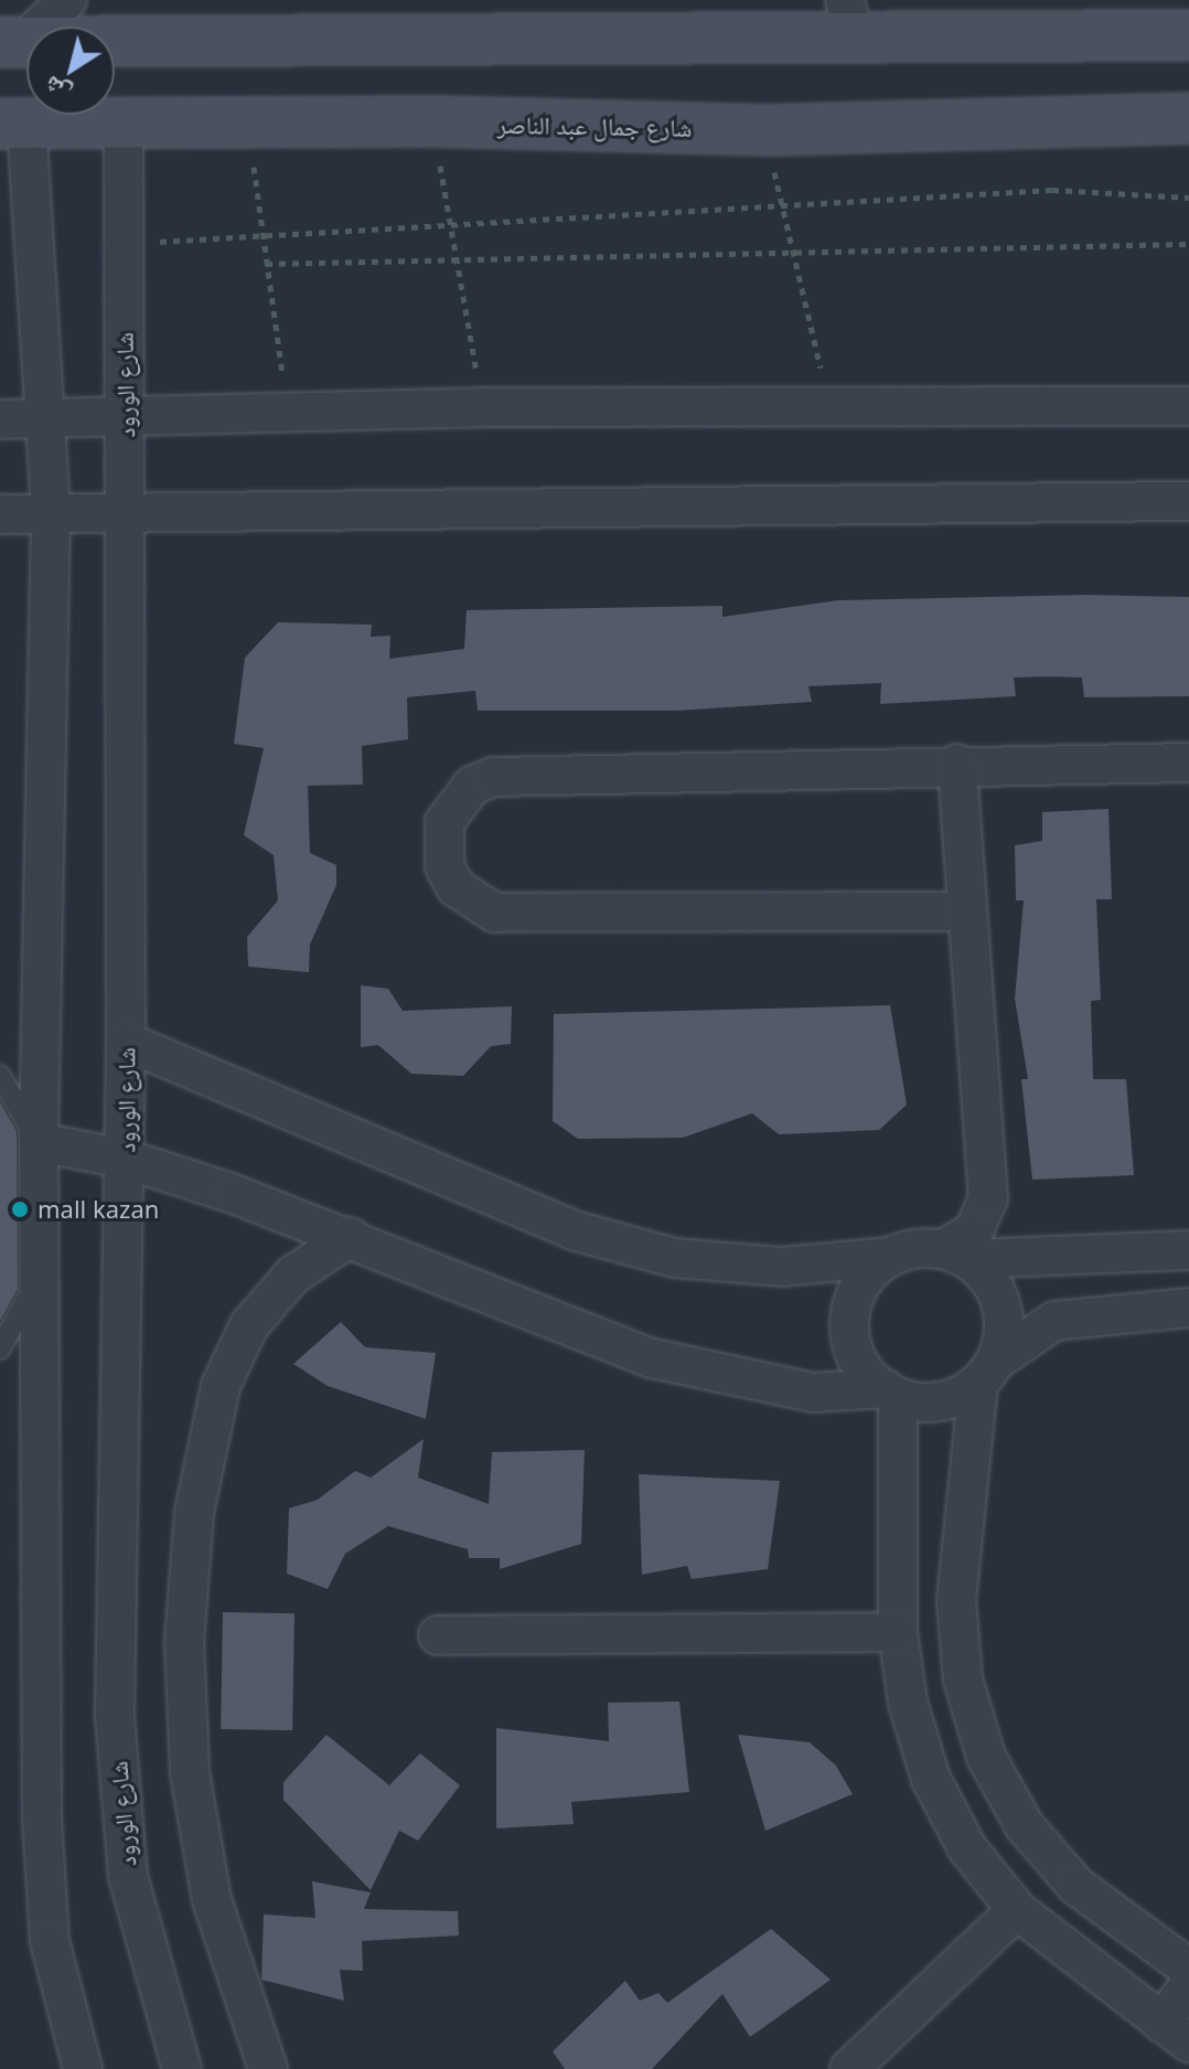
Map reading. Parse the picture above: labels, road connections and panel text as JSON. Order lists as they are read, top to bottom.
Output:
{
  "streets": {
    "main road": ["شارع جمال عبد الناصر"],
    "street": ["شارع الورود"]
  },
  "crossings": [
    ["شارع جمال عبد الناصر", "شارع الورود"]
  ],
  "places": ["mall kazan"],
  "north": "bottom left"
}
